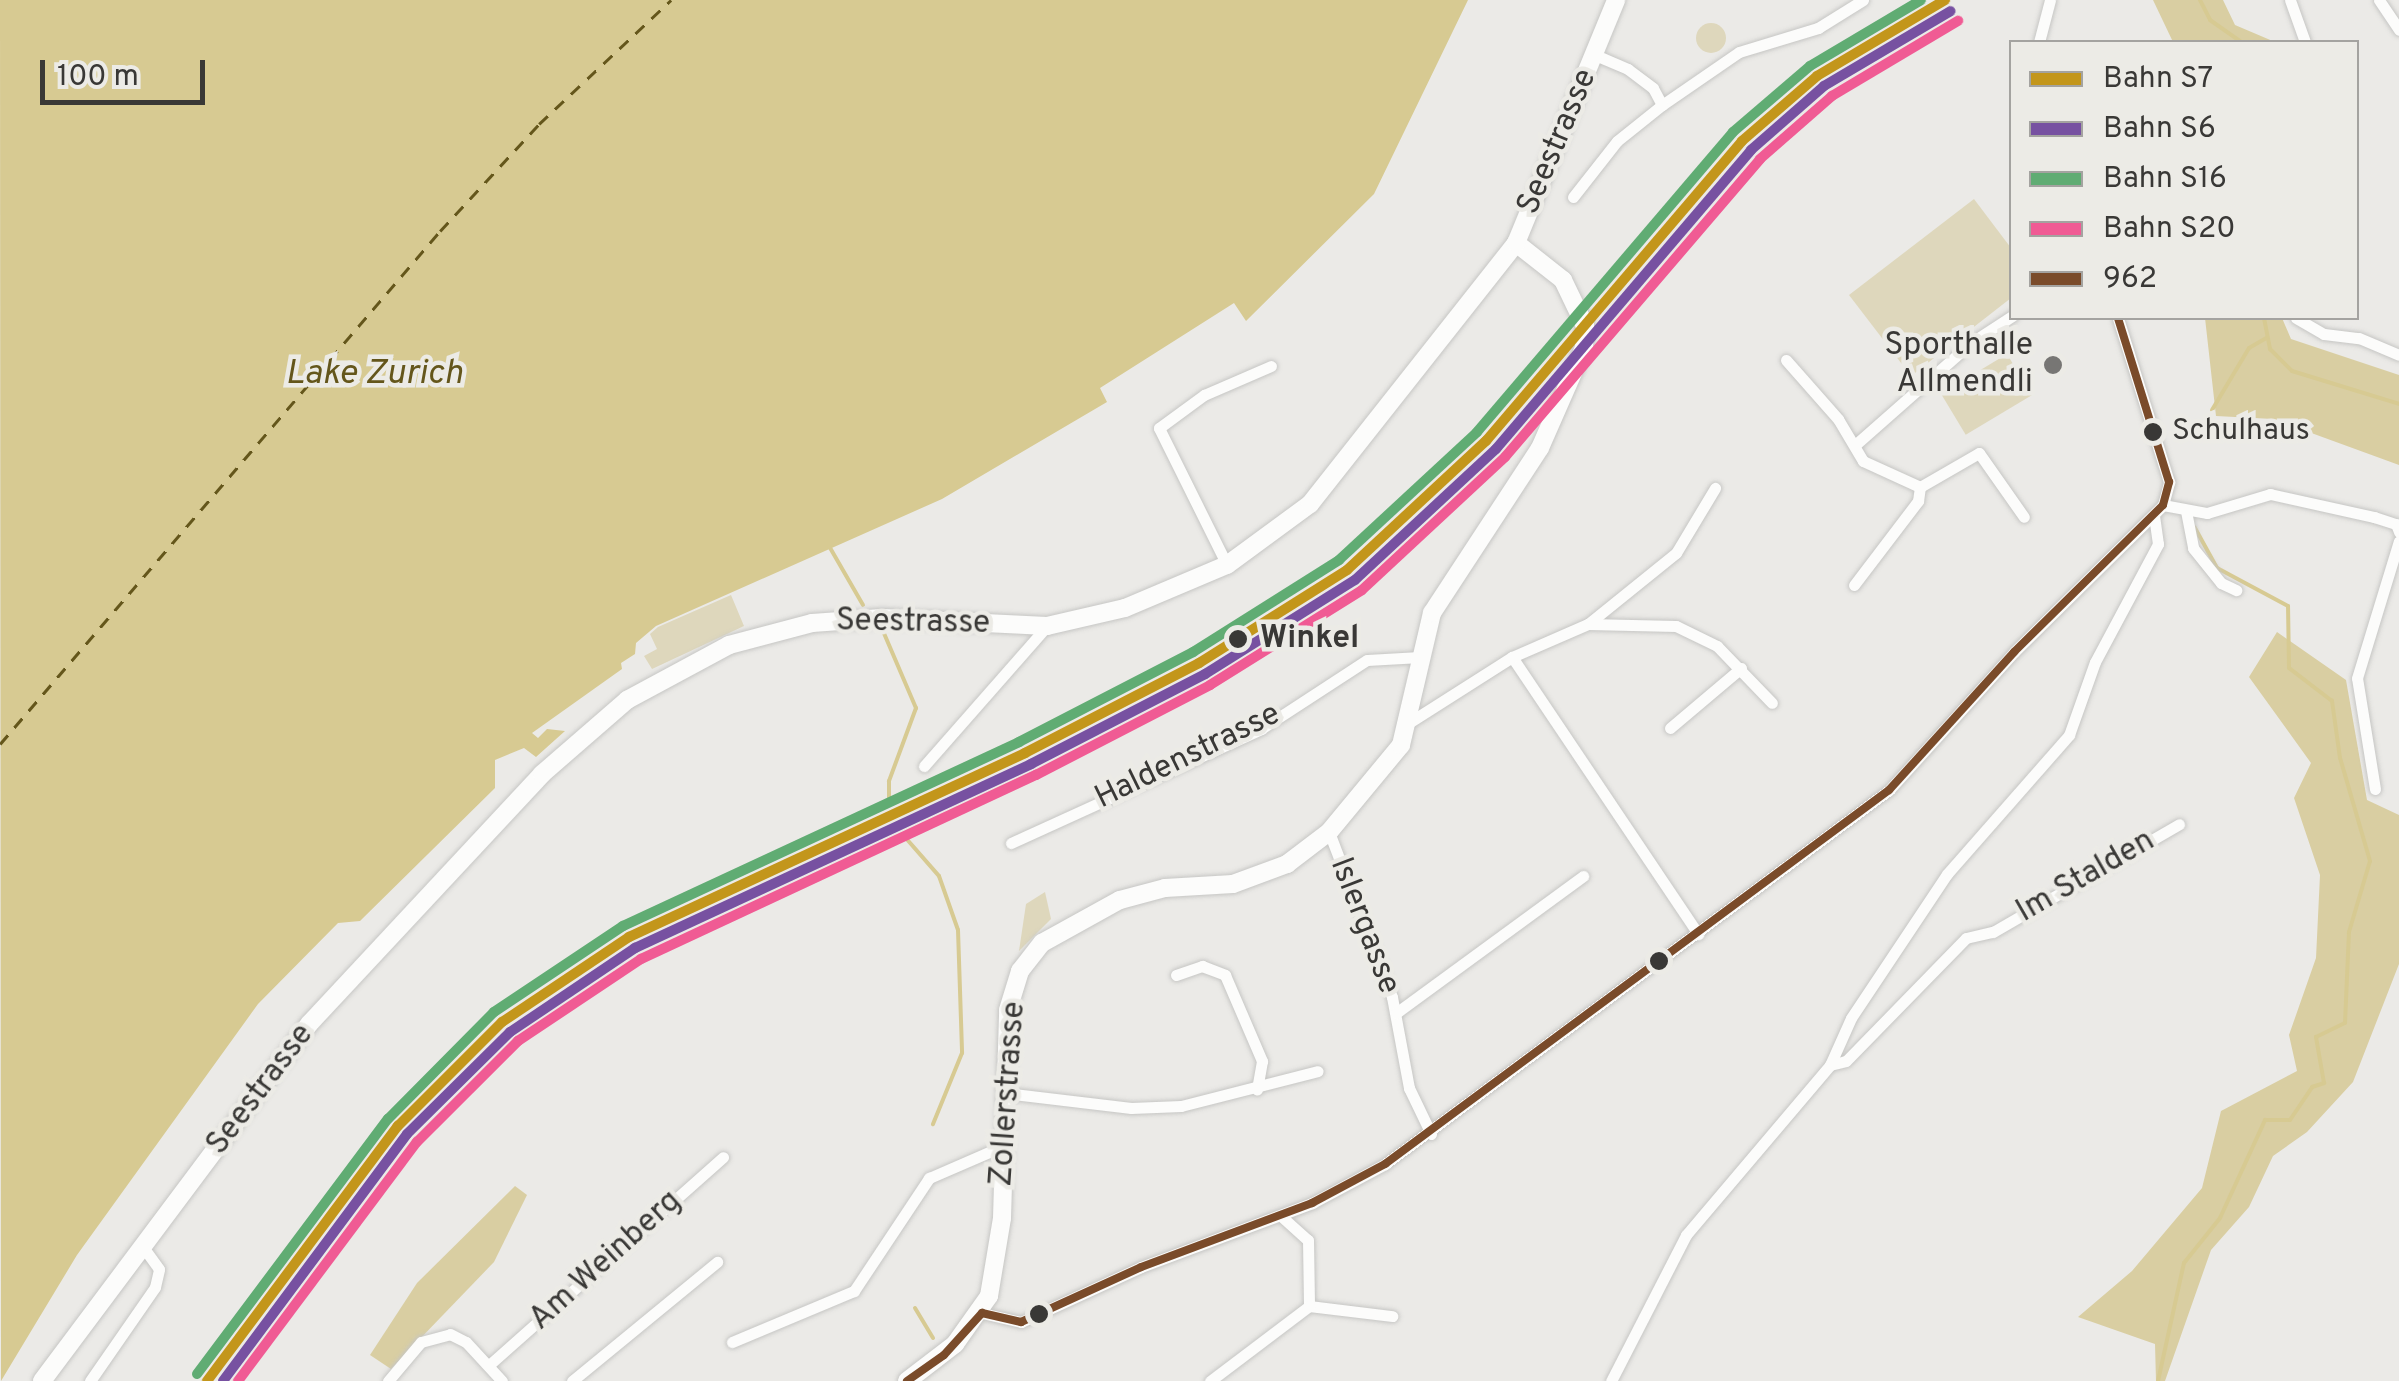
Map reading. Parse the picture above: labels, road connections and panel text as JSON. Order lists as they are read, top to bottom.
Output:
{
  "streets": {
    "main road": ["Seestrasse", "Zollerstrasse"],
    "street": [
      "Haldenstrasse",
      "Im Stalden",
      "Islergasse",
      "Am Weinberg"
    ]
  },
  "crossings": [
    ["Seestrasse", "Zollerstrasse"],
    ["Haldenstrasse", "Zollerstrasse"],
    ["Islergasse", "Zollerstrasse"]
  ],
  "water": ["Lake Zurich"],
  "places": ["Sporthalle Allmendli", "Schulhaus", "Winkel"],
  "lines": [
    "rail line S7",
    "rail line S16",
    "rail line S6",
    "rail line S20",
    "transit line 962"
  ],
  "legend": [
    "Bahn S7",
    "Bahn S6",
    "Bahn S16",
    "Bahn S20",
    "962"
  ],
  "scale_bar": "100 m"
}
